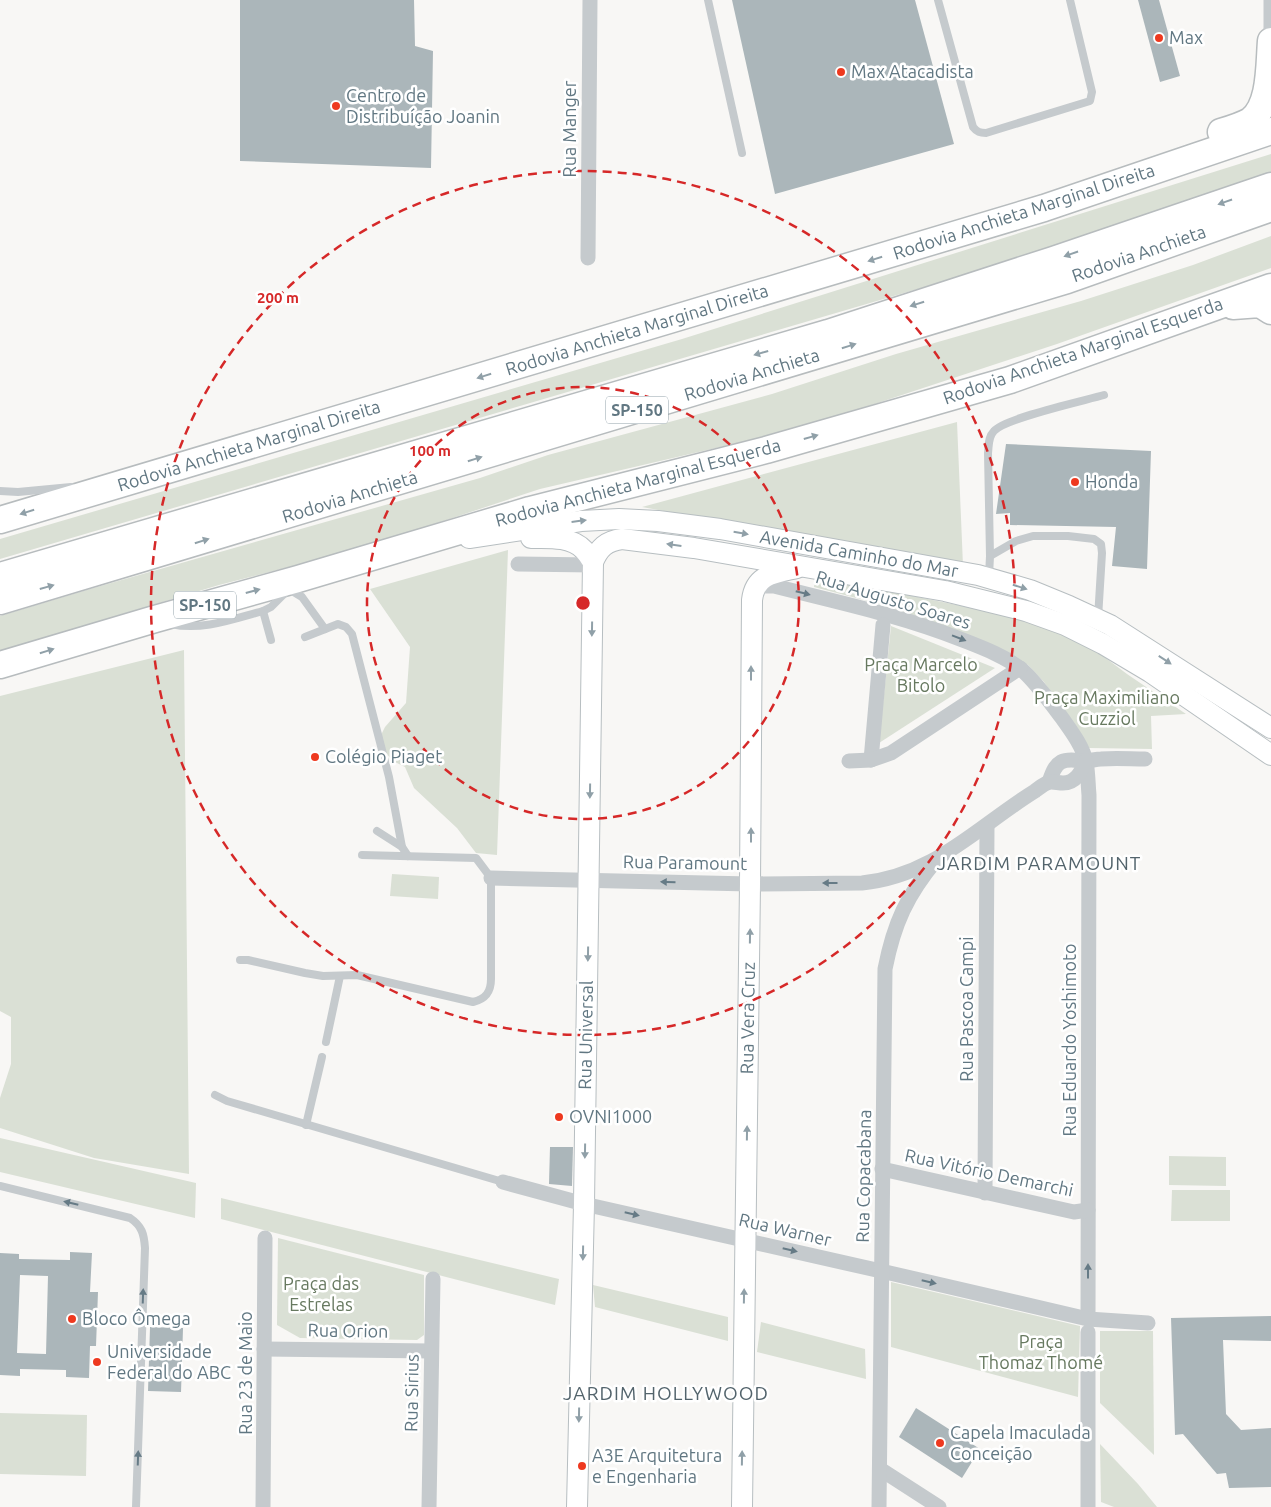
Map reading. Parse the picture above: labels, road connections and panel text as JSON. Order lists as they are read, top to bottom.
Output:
{
  "streets": {
    "highway": [
      "Rodovia Anchieta Marginal Direita",
      "Rodovia Anchieta",
      "Rodovia Anchieta Marginal Esquerda",
      "SP-150"
    ],
    "street": [
      "Rua Manger",
      "Avenida Caminho do Mar",
      "Rua Augusto Soares",
      "Rua Paramount",
      "Rua Pascoa Campi",
      "Rua Vera Cruz",
      "Rua Universal",
      "Rua Eduardo Yoshimoto",
      "Rua Vitório Demarchi",
      "Rua Copacabana",
      "Rua Warner",
      "Rua Orion",
      "Rua 23 de Maio",
      "Rua Sirius"
    ]
  },
  "crossings": [
    ["Rodovia Anchieta Marginal Esquerda", "Avenida Caminho do Mar"],
    ["Avenida Caminho do Mar", "Rua Universal"],
    ["Rua Augusto Soares", "Rua Paramount"],
    ["Rua Augusto Soares", "Rua Vera Cruz"],
    ["Rua Augusto Soares", "Rua Eduardo Yoshimoto"],
    ["Rua Paramount", "Rua Pascoa Campi"],
    ["Rua Paramount", "Rua Vera Cruz"],
    ["Rua Paramount", "Rua Universal"],
    ["Rua Paramount", "Rua Eduardo Yoshimoto"],
    ["Rua Paramount", "Rua Copacabana"],
    ["Rua Pascoa Campi", "Rua Vitório Demarchi"],
    ["Rua Vera Cruz", "Rua Warner"],
    ["Rua Universal", "Rua Warner"],
    ["Rua Eduardo Yoshimoto", "Rua Vitório Demarchi"],
    ["Rua Eduardo Yoshimoto", "Rua Warner"],
    ["Rua Vitório Demarchi", "Rua Copacabana"],
    ["Rua Copacabana", "Rua Warner"],
    ["Rua Orion", "Rua 23 de Maio"],
    ["Rua Orion", "Rua Sirius"]
  ],
  "one_way": [
    "Rodovia Anchieta Marginal Direita",
    "Rodovia Anchieta Marginal Esquerda",
    "Rua Augusto Soares",
    "Rua Paramount",
    "Rua Vera Cruz",
    "Rua Universal",
    "Rua Warner"
  ],
  "districts": ["JARDIM PARAMOUNT", "JARDIM HOLLYWOOD"],
  "parks": [
    "Praça Marcelo Bitolo",
    "Praça Maximiliano Cuzziol",
    "Praça das Estrelas",
    "Praça Thomaz Thomé"
  ],
  "places": [
    "Max",
    "Max Atacadista",
    "Centro de Distribuíção Joanin",
    "Honda",
    "Colégio Piaget",
    "OVNI1000",
    "Bloco Ômega",
    "Universidade Federal do ABC",
    "Capela Imaculada Conceição",
    "A3E Arquitetura e Engenharia"
  ],
  "rings": ["200 m", "100 m"]
}
